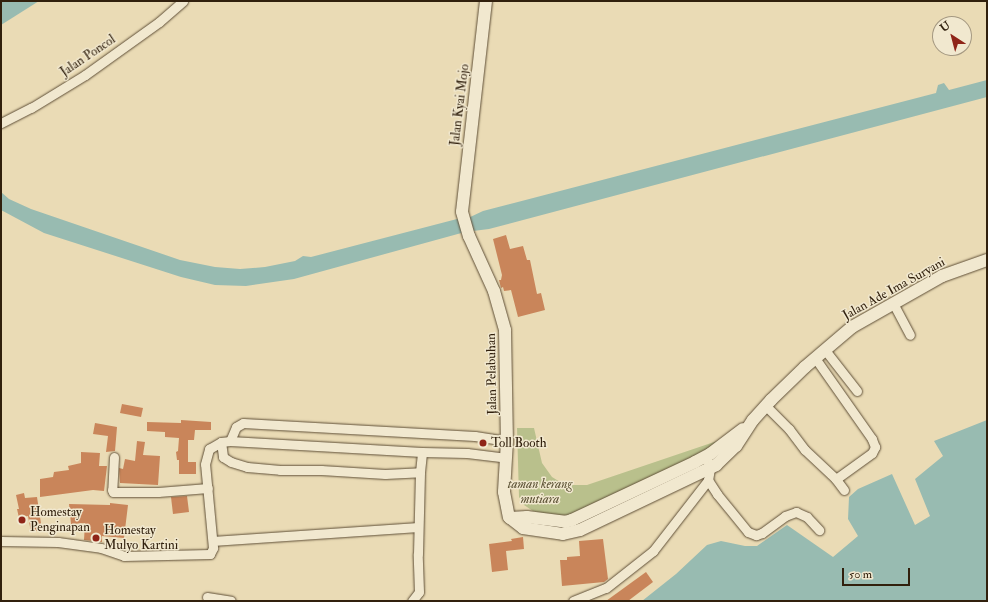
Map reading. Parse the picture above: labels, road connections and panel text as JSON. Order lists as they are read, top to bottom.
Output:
{
  "streets": {
    "main road": ["Jalan Kyai Mojo", "Jalan Ade Ima Suryani", "Jalan Pelabuhan"],
    "street": ["Jalan Poncol"]
  },
  "crossings": [
    ["Jalan Kyai Mojo", "Jalan Pelabuhan"]
  ],
  "parks": ["taman kerang mutiara"],
  "places": ["Toll Booth", "Homestay Penginapan", "Homestay Mulyo Kartini"],
  "scale_bar": "50 m",
  "north": "top left"
}
